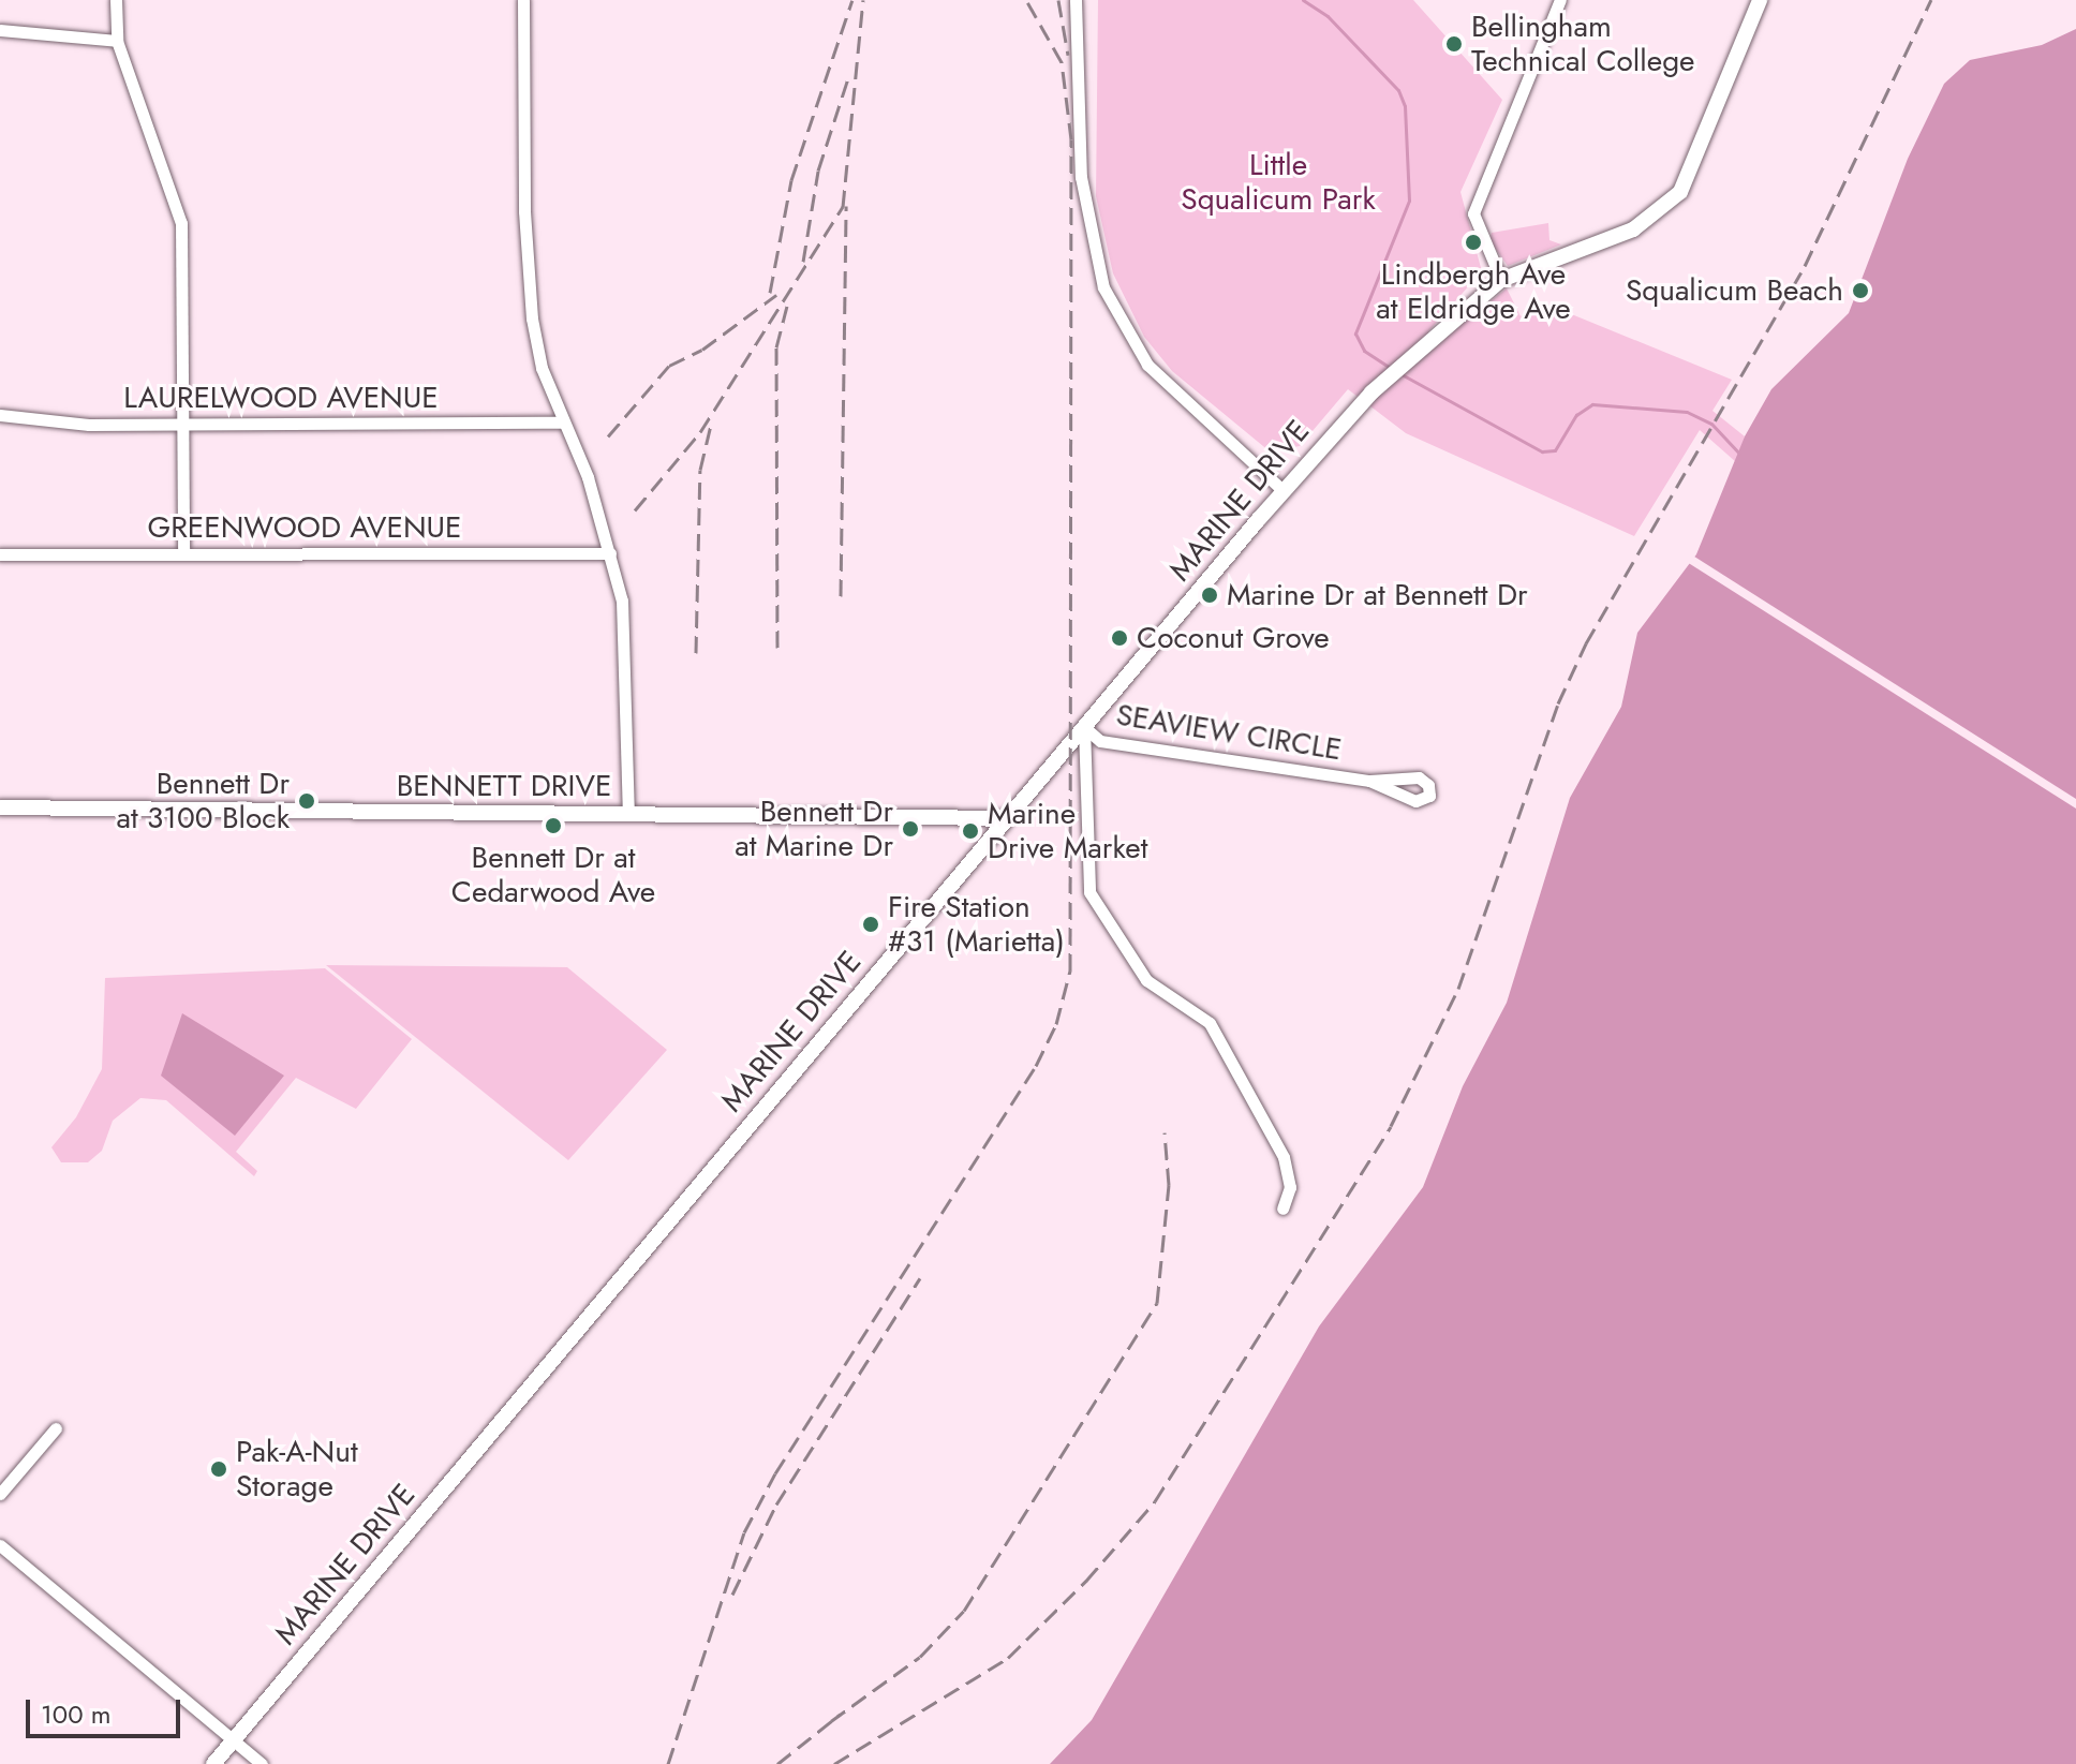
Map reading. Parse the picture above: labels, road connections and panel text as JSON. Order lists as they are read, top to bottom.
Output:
{
  "streets": {
    "main road": ["MARINE DRIVE", "BENNETT DRIVE"],
    "street": ["LAURELWOOD AVENUE", "GREENWOOD AVENUE", "SEAVIEW CIRCLE"]
  },
  "crossings": [
    ["MARINE DRIVE", "SEAVIEW CIRCLE"],
    ["MARINE DRIVE", "BENNETT DRIVE"]
  ],
  "parks": ["Little Squalicum Park"],
  "places": [
    "Bellingham Technical College",
    "Lindbergh Ave at Eldridge Ave",
    "Squalicum Beach",
    "Marine Dr at Bennett Dr",
    "Coconut Grove",
    "Bennett Dr at 3100 Block",
    "Bennett Dr at Cedarwood Ave",
    "Bennett Dr at Marine Dr",
    "Marine Drive Market",
    "Fire Station #31 (Marietta)",
    "Pak-A-Nut Storage"
  ],
  "scale_bar": "100 m"
}
